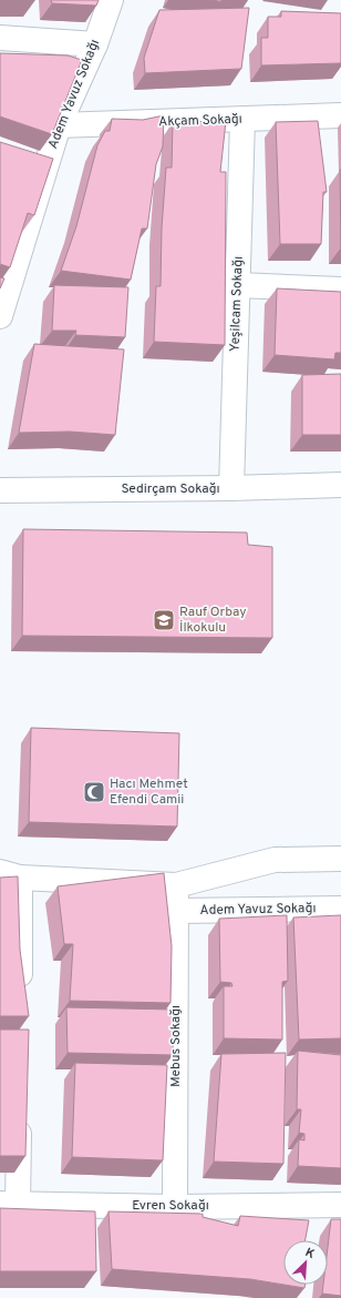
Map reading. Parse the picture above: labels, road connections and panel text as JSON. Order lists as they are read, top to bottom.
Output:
{
  "streets": {
    "street": [
      "Adem Yavuz Sokağı",
      "Akçam Sokağı",
      "Yeşilcam Sokağı",
      "Sedirçam Sokağı",
      "Mebus Sokağı",
      "Evren Sokağı"
    ]
  },
  "crossings": [
    ["Adem Yavuz Sokağı", "Akçam Sokağı"],
    ["Adem Yavuz Sokağı", "Mebus Sokağı"],
    ["Akçam Sokağı", "Yeşilcam Sokağı"],
    ["Yeşilcam Sokağı", "Sedirçam Sokağı"],
    ["Mebus Sokağı", "Evren Sokağı"]
  ],
  "places": {
    "school or university": ["Rauf Orbay İlkokulu"],
    "mosque": ["Hacı Mehmet Efendi Camii"]
  },
  "north": "top right"
}
